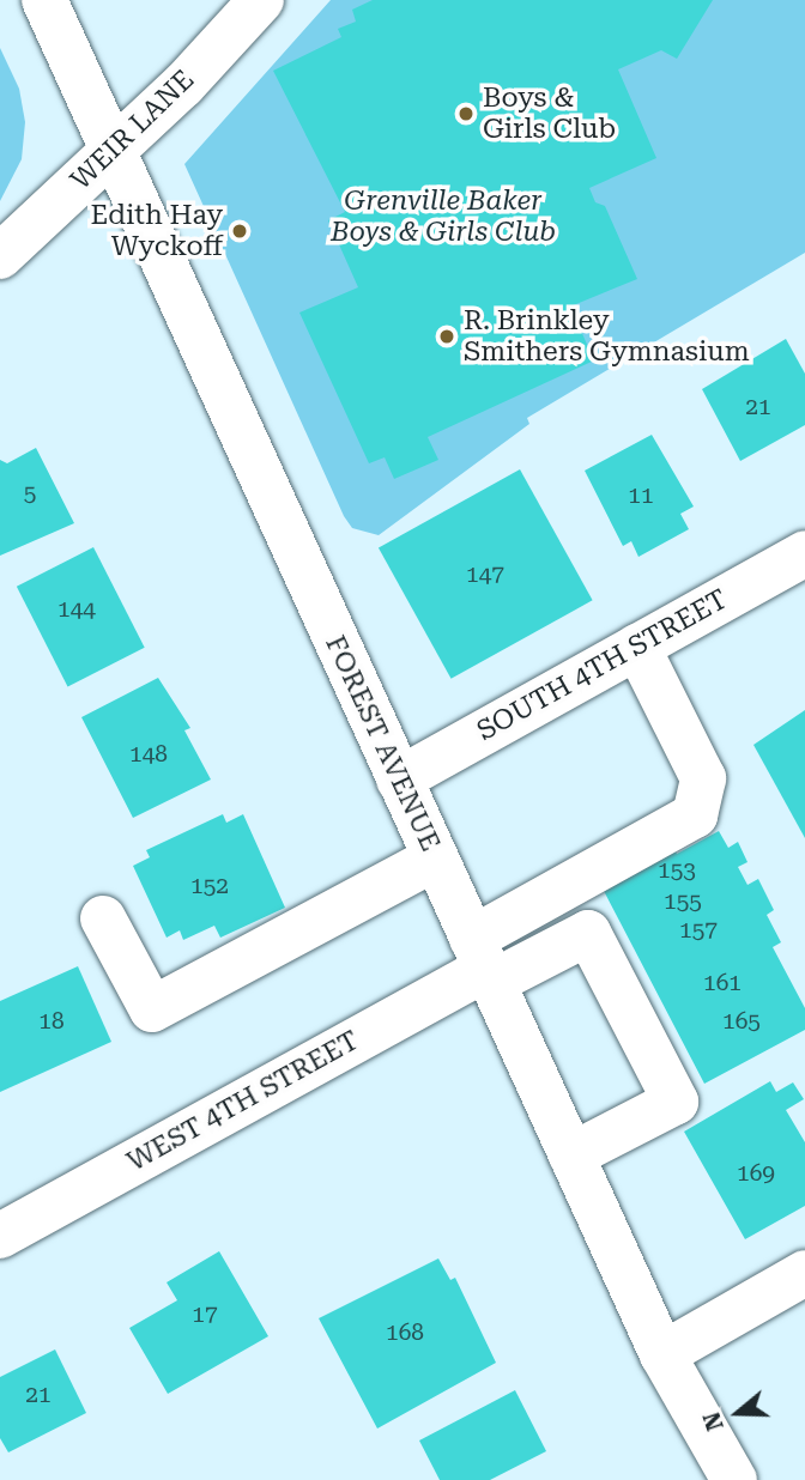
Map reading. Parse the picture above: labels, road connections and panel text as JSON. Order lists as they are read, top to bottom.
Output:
{
  "streets": {
    "main road": [
      "WEIR LANE",
      "SOUTH 4TH STREET",
      "FOREST AVENUE",
      "WEST 4TH STREET"
    ]
  },
  "crossings": [
    ["WEIR LANE", "FOREST AVENUE"],
    ["SOUTH 4TH STREET", "FOREST AVENUE"],
    ["FOREST AVENUE", "WEST 4TH STREET"]
  ],
  "parks": ["Grenville Baker Boys & Girls Club"],
  "places": ["Boys & Girls Club", "Edith Hay Wyckoff", "R. Brinkley Smithers Gymnasium"],
  "house_numbers": [
    "21",
    "5",
    "11",
    "147",
    "144",
    "148",
    "153",
    "152",
    "155",
    "157",
    "161",
    "18",
    "165",
    "169",
    "17",
    "168",
    "21"
  ],
  "north": "left"
}
